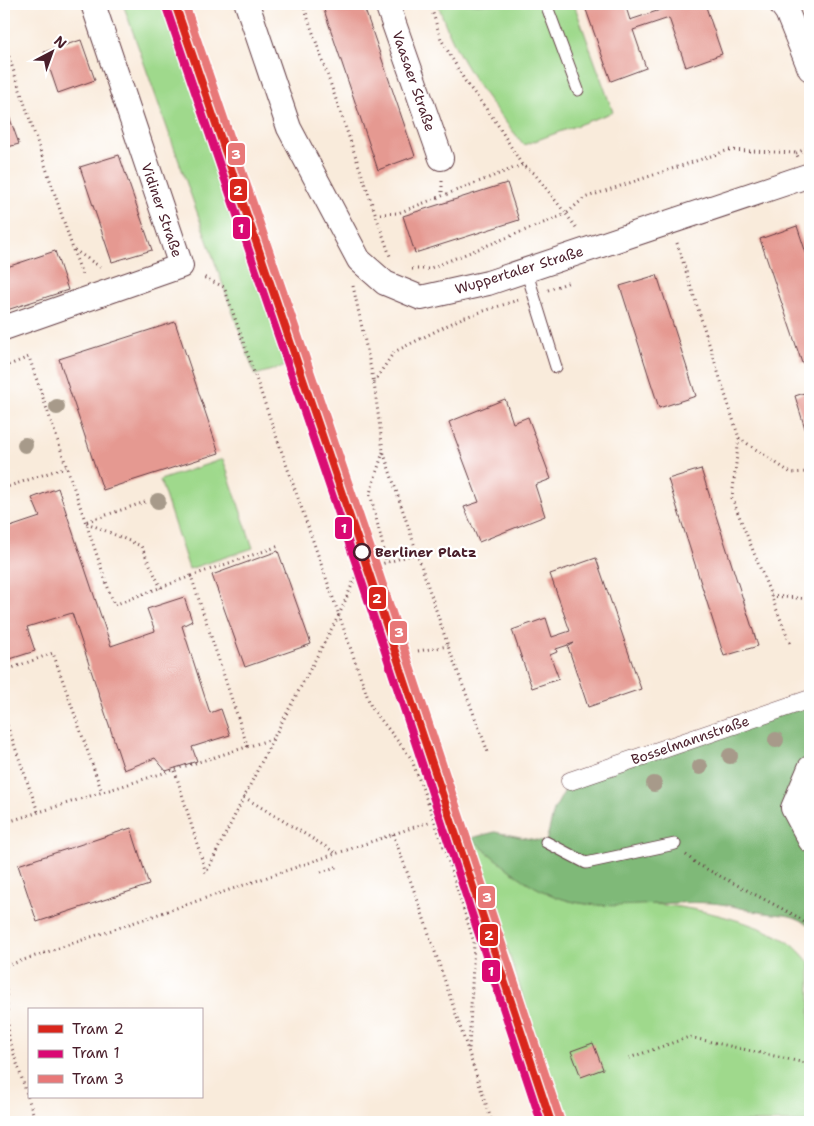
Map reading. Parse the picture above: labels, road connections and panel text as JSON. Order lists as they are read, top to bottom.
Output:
{
  "streets": {
    "street": [
      "Vaasaer Straße",
      "Vidiner Straße",
      "Wuppertaler Straße",
      "Bosselmannstraße"
    ]
  },
  "places": ["Berliner Platz"],
  "lines": ["tram line 2", "tram line 3", "tram line 1"],
  "legend": ["Tram 2", "Tram 1", "Tram 3"],
  "north": "top right"
}
